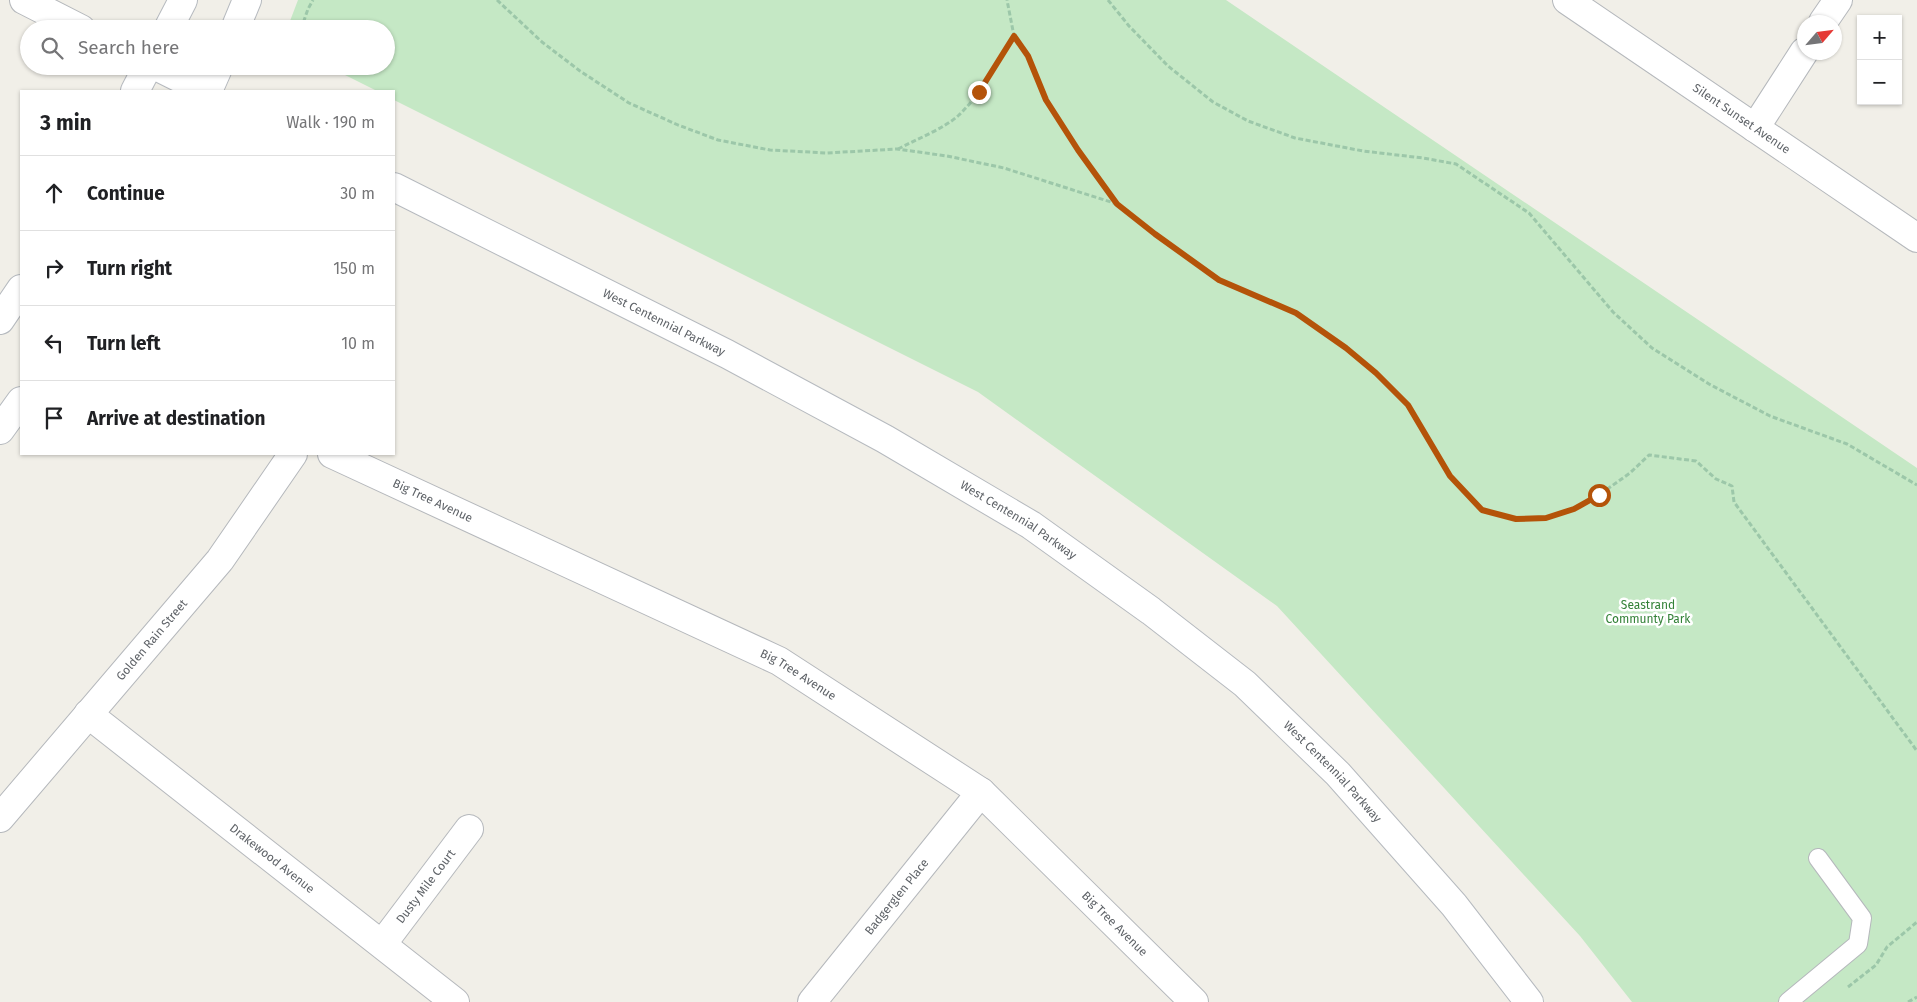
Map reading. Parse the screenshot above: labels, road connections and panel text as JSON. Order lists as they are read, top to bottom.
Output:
{
  "streets": {
    "street": [
      "Silent Sunset Avenue",
      "West Centennial Parkway",
      "Big Tree Avenue",
      "Golden Rain Street",
      "Drakewood Avenue",
      "Dusty Mile Court",
      "Badgerglen Place"
    ]
  },
  "crossings": [
    ["Big Tree Avenue", "Badgerglen Place"],
    ["Golden Rain Street", "Drakewood Avenue"],
    ["Drakewood Avenue", "Dusty Mile Court"]
  ],
  "parks": ["Seastrand Communty Park"],
  "north": "top right",
  "page": {
    "map_buttons": ["+", "−"],
    "search": "Search here",
    "heading": ["3 min", "Walk · 190 m"],
    "list": [
      ["Continue", "30 m"],
      ["Turn right", "150 m"],
      ["Turn left", "10 m"],
      "Arrive at destination"
    ]
  }
}
